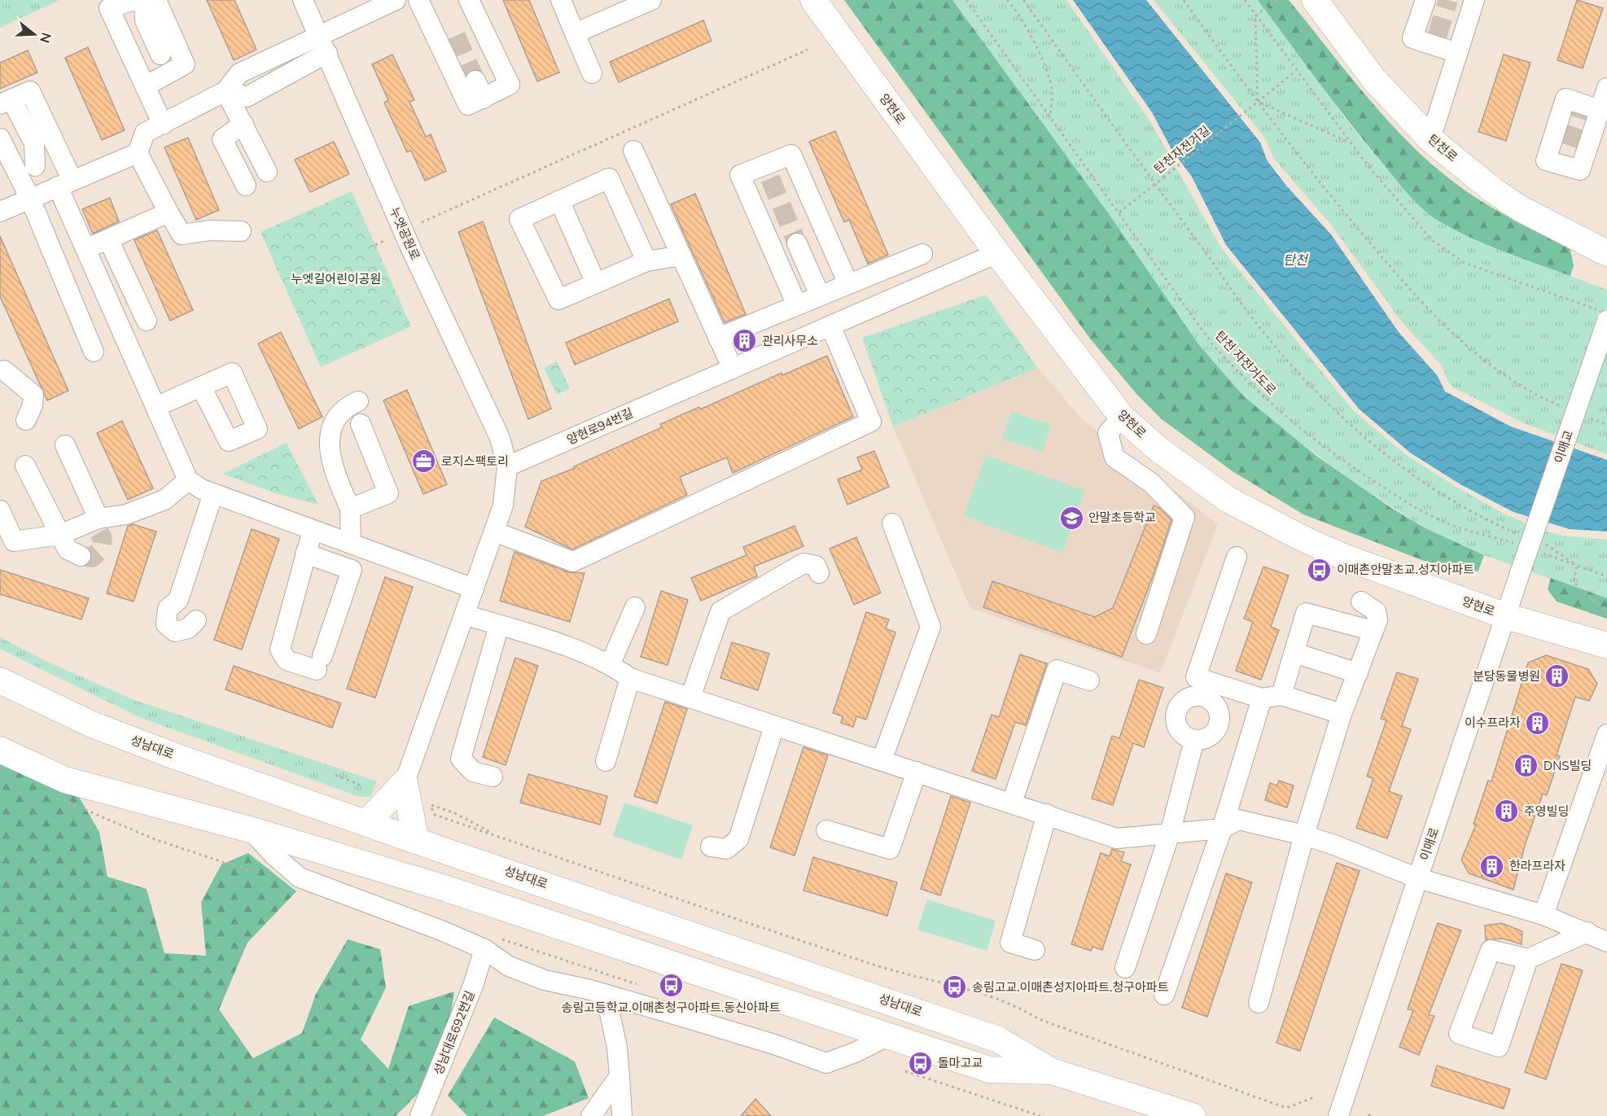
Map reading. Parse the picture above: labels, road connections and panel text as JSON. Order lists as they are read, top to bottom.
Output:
{
  "streets": {
    "main road": ["양현로", "탄천로", "성남대로"],
    "street": [
      "누엣공원로",
      "양현로94번길",
      "이매교",
      "이매로",
      "성남대로692번길"
    ],
    "path": ["탄천자전거길", "탄천 자전거도로"]
  },
  "crossings": [
    ["양현로", "양현로94번길"],
    ["양현로", "이매로"],
    ["탄천자전거길", "탄천 자전거도로"],
    ["누엣공원로", "양현로94번길"],
    ["이매교", "이매로"]
  ],
  "water": ["탄천"],
  "parks": ["누엣길어린이공원"],
  "places": {
    "building": [
      "관리사무소",
      "분당동물병원",
      "이수프라자",
      "DNS빌딩",
      "주영빌딩",
      "한라프라자"
    ],
    "office": ["로지스팩토리"],
    "school or university": ["안말초등학교"],
    "bus stop": [
      "이매촌안말초교.성지아파트",
      "송림고등학교.이매촌청구아파트.동신아파트",
      "송림고교.이매촌성지아파트.청구아파트",
      "돌마고교"
    ]
  },
  "north": "right"
}
